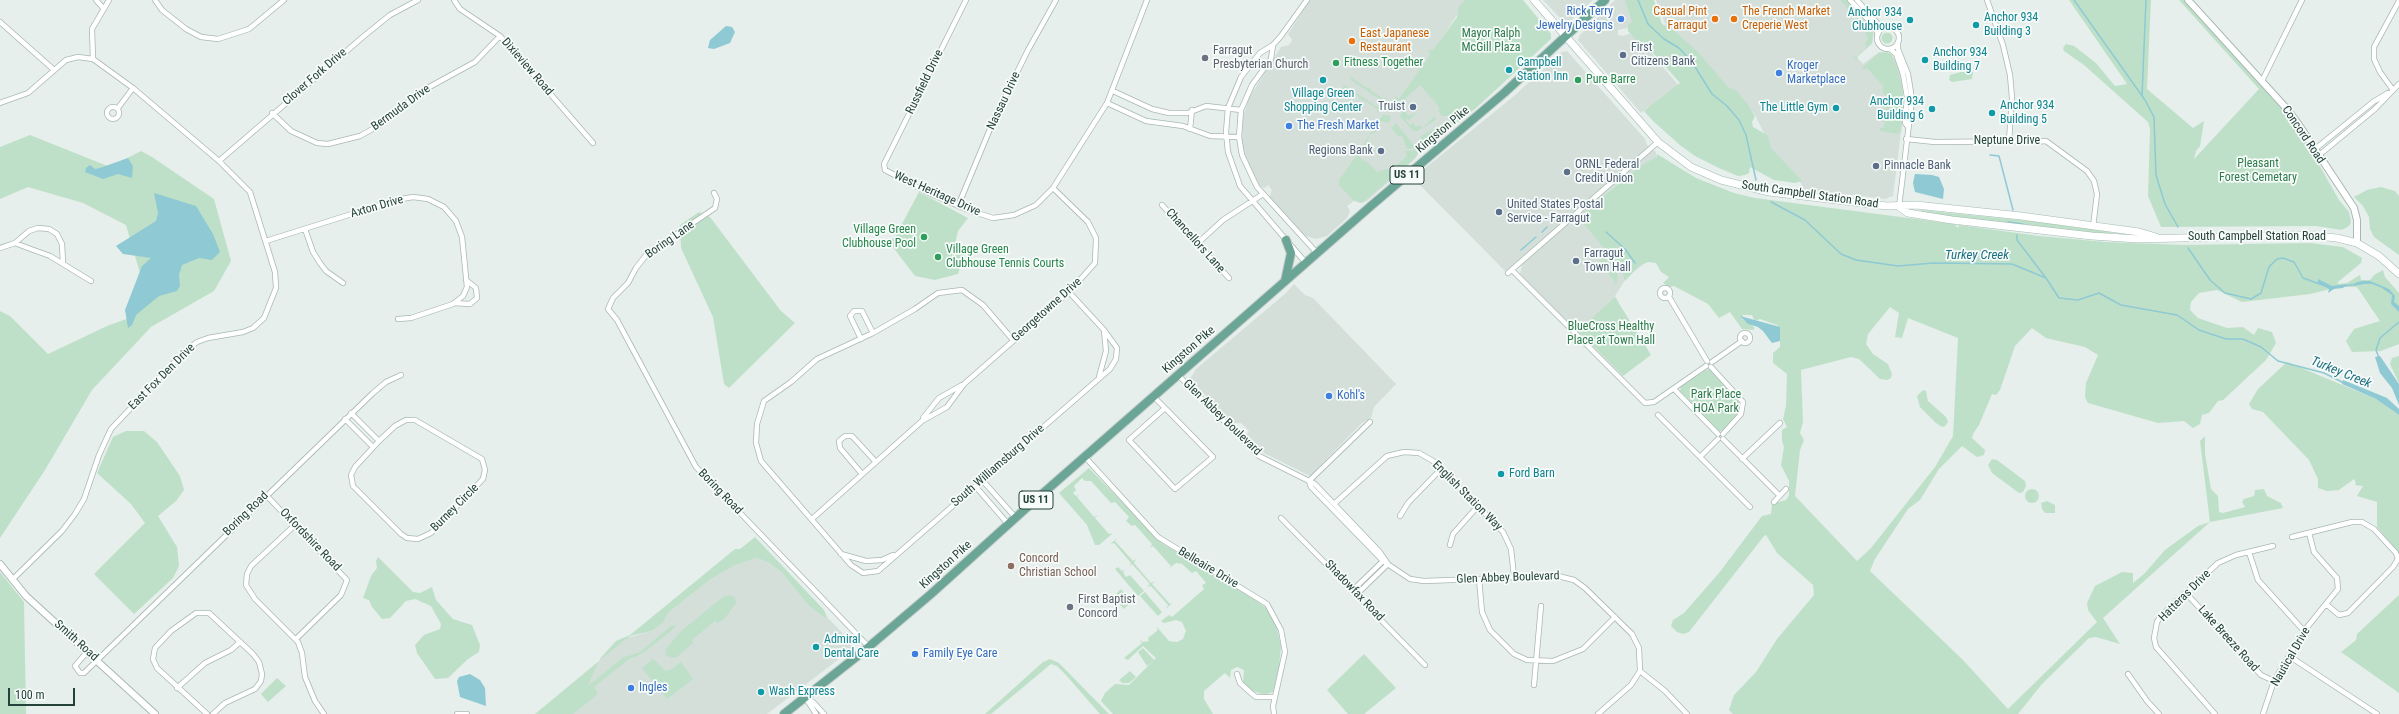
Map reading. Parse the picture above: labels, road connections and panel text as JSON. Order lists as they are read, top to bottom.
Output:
{
  "streets": {
    "main road": ["Kingston Pike", "US 11", "South Campbell Station Road"],
    "street": [
      "Dixieview Road",
      "Clover Fork Drive",
      "Russfield Drive",
      "Nassau Drive",
      "Bermuda Drive",
      "Concord Road",
      "Neptune Drive",
      "West Heritage Drive",
      "Axton Drive",
      "Boring Lane",
      "Chancellors Lane",
      "Georgetowne Drive",
      "East Fox Den Drive",
      "Glen Abbey Boulevard",
      "South Williamsburg Drive",
      "Boring Road",
      "English Station Way",
      "Burney Circle",
      "Oxfordshire Road",
      "Belleaire Drive",
      "Shadowfax Road",
      "Hatteras Drive",
      "Lake Breeze Road",
      "Smith Road",
      "Nautical Drive"
    ]
  },
  "crossings": [
    ["Dixieview Road", "Bermuda Drive"],
    ["Clover Fork Drive", "Bermuda Drive"],
    ["Clover Fork Drive", "East Fox Den Drive"],
    ["Russfield Drive", "West Heritage Drive"],
    ["Nassau Drive", "West Heritage Drive"],
    ["Kingston Pike", "South Campbell Station Road"],
    ["Kingston Pike", "Glen Abbey Boulevard"],
    ["Kingston Pike", "Boring Road"],
    ["Kingston Pike", "Belleaire Drive"],
    ["Concord Road", "South Campbell Station Road"],
    ["Neptune Drive", "South Campbell Station Road"],
    ["West Heritage Drive", "Georgetowne Drive"],
    ["Axton Drive", "East Fox Den Drive"],
    ["Boring Lane", "Boring Road"],
    ["Georgetowne Drive", "South Williamsburg Drive"],
    ["East Fox Den Drive", "Smith Road"],
    ["Glen Abbey Boulevard", "English Station Way"],
    ["Boring Road", "Oxfordshire Road"],
    ["Boring Road", "Smith Road"],
    ["Hatteras Drive", "Lake Breeze Road"],
    ["Lake Breeze Road", "Nautical Drive"]
  ],
  "water": ["Turkey Creek"],
  "parks": [
    "Mayor Ralph McGill Plaza",
    "Pleasant Forest Cemetary",
    "BlueCross Healthy Place at Town Hall",
    "Park Place HOA Park"
  ],
  "places": [
    "Rick Terry Jewelry Designs",
    "Casual Pint Farragut",
    "The French Market Creperie West",
    "Anchor 934 Clubhouse",
    "Anchor 934 Building 3",
    "East Japanese Restaurant",
    "First Citizens Bank",
    "Farragut Presbyterian Church",
    "Anchor 934 Building 7",
    "Fitness Together",
    "Campbell Station Inn",
    "Kroger Marketplace",
    "Village Green Shopping Center",
    "Pure Barre",
    "Truist",
    "The Little Gym",
    "Anchor 934 Building 6",
    "Anchor 934 Building 5",
    "The Fresh Market",
    "Regions Bank",
    "Pinnacle Bank",
    "ORNL Federal Credit Union",
    "United States Postal Service - Farragut",
    "Village Green Clubhouse Pool",
    "Village Green Clubhouse Tennis Courts",
    "Farragut Town Hall",
    "Kohl's",
    "Ford Barn",
    "Concord Christian School",
    "First Baptist Concord",
    "Admiral Dental Care",
    "Family Eye Care",
    "Ingles",
    "Wash Express"
  ],
  "scale_bar": "100 m"
}
